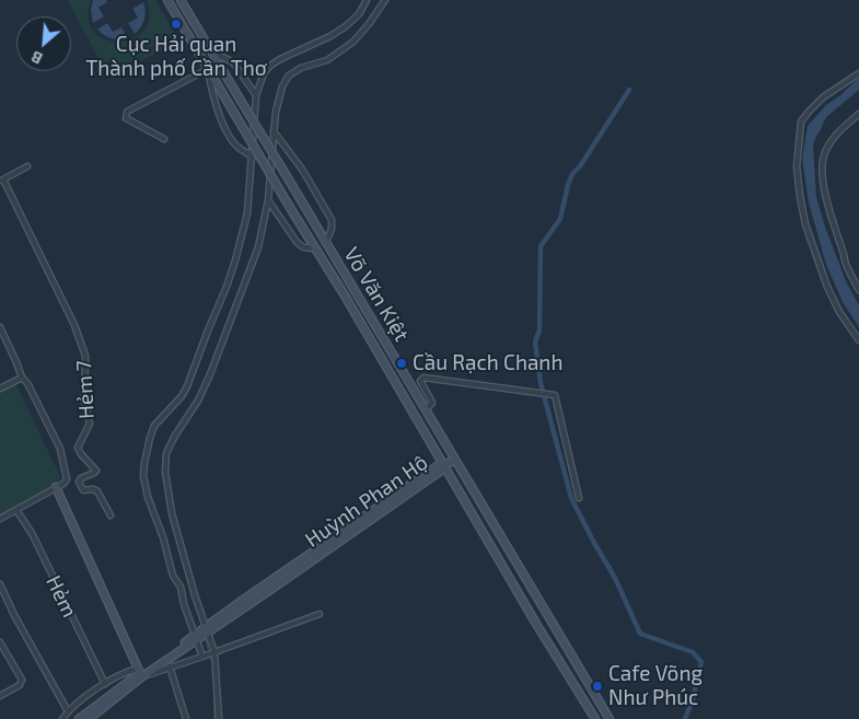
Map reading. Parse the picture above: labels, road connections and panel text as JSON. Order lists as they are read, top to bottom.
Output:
{
  "streets": {
    "main road": ["Võ Văn Kiệt", "Huỳnh Phan Hộ"],
    "street": ["Hẻm 7", "Hẻm"]
  },
  "crossings": [
    ["Võ Văn Kiệt", "Huỳnh Phan Hộ"]
  ],
  "places": ["Cục Hải quan Thành phố Cần Thơ", "Cầu Rạch Chanh", "Cafe Võng Như Phúc"],
  "north": "bottom left"
}
